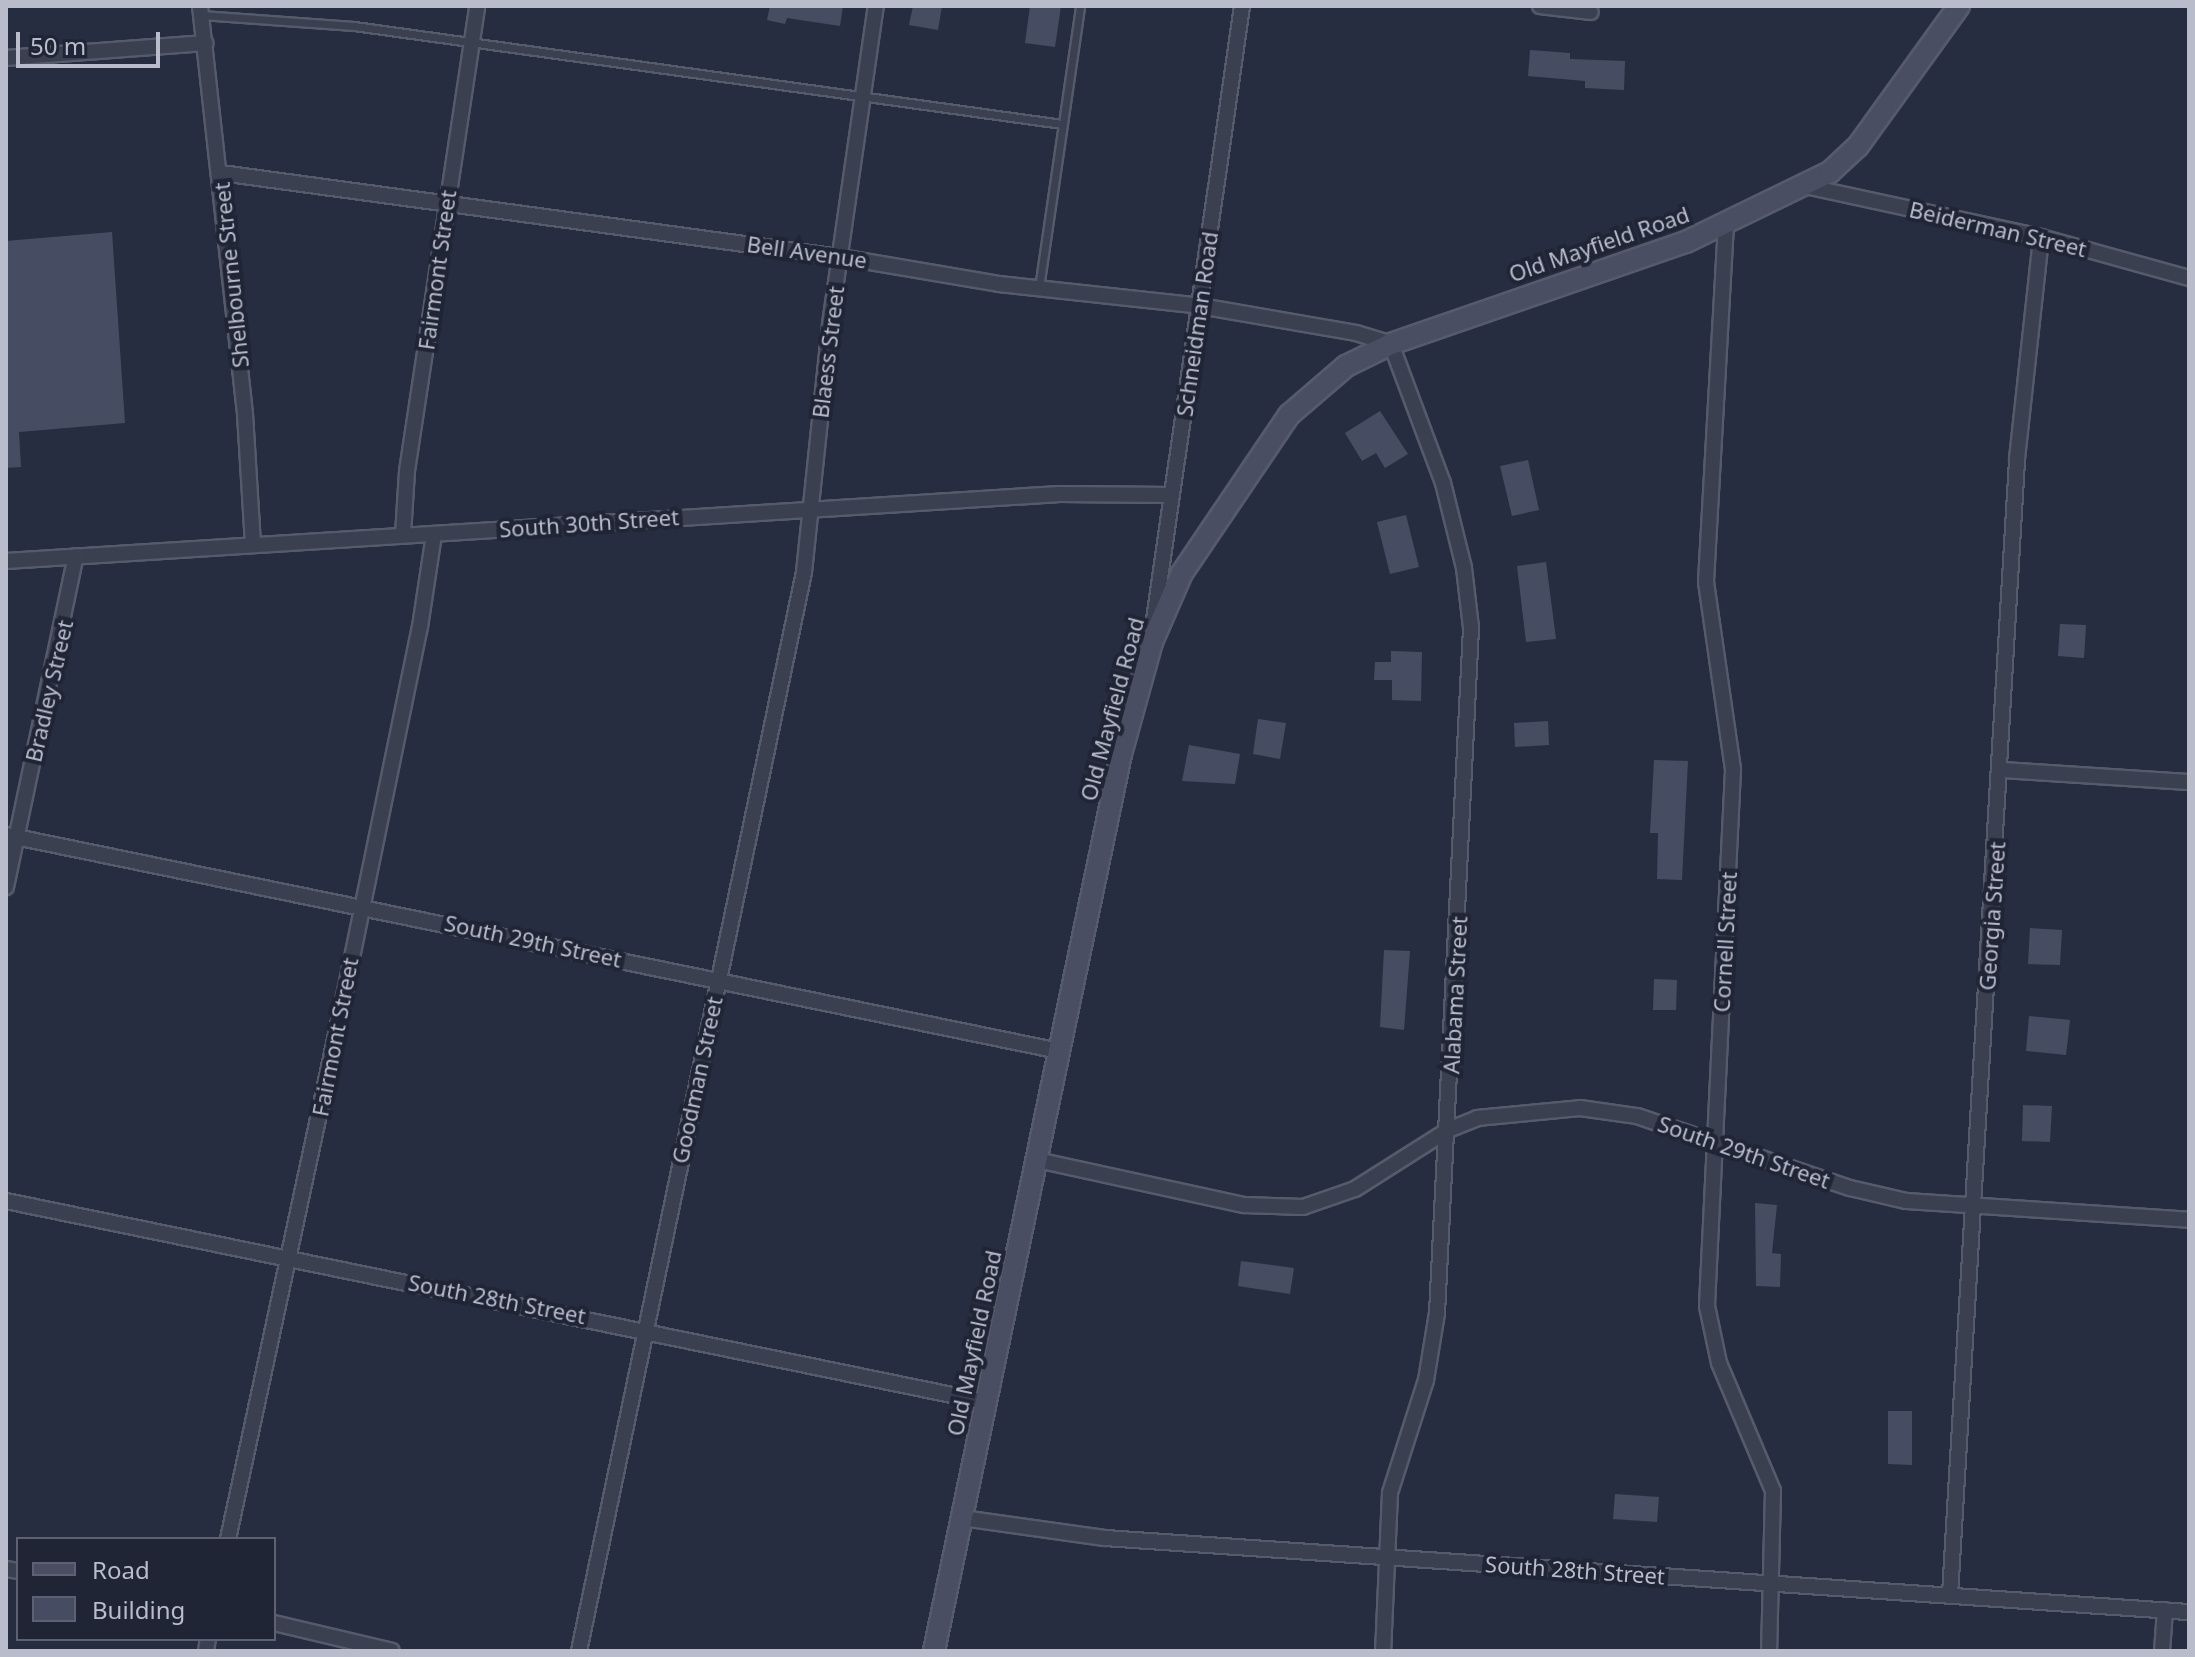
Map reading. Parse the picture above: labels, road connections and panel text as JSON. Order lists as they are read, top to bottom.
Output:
{
  "streets": {
    "main road": ["Old Mayfield Road"],
    "street": [
      "Beiderman Street",
      "Bell Avenue",
      "Fairmont Street",
      "Shelbourne Street",
      "Schneidman Road",
      "Blaess Street",
      "South 30th Street",
      "Bradley Street",
      "Georgia Street",
      "South 29th Street",
      "Cornell Street",
      "Alabama Street",
      "Goodman Street",
      "South 28th Street"
    ]
  },
  "crossings": [
    ["Beiderman Street", "Old Mayfield Road"],
    ["Beiderman Street", "Georgia Street"],
    ["Old Mayfield Road", "Bell Avenue"],
    ["Old Mayfield Road", "Schneidman Road"],
    ["Old Mayfield Road", "South 29th Street"],
    ["Old Mayfield Road", "Cornell Street"],
    ["Old Mayfield Road", "Alabama Street"],
    ["Old Mayfield Road", "South 28th Street"],
    ["Bell Avenue", "Fairmont Street"],
    ["Bell Avenue", "Shelbourne Street"],
    ["Bell Avenue", "Schneidman Road"],
    ["Bell Avenue", "Blaess Street"],
    ["Bell Avenue", "Alabama Street"],
    ["Fairmont Street", "South 30th Street"],
    ["Fairmont Street", "South 29th Street"],
    ["Fairmont Street", "South 28th Street"],
    ["Shelbourne Street", "South 30th Street"],
    ["Schneidman Road", "South 30th Street"],
    ["Blaess Street", "South 30th Street"],
    ["Blaess Street", "Goodman Street"],
    ["South 30th Street", "Bradley Street"],
    ["South 30th Street", "Goodman Street"],
    ["Bradley Street", "South 29th Street"],
    ["Georgia Street", "South 29th Street"],
    ["Georgia Street", "South 28th Street"],
    ["South 29th Street", "Cornell Street"],
    ["South 29th Street", "Alabama Street"],
    ["South 29th Street", "Goodman Street"],
    ["Cornell Street", "South 28th Street"],
    ["Alabama Street", "South 28th Street"],
    ["Goodman Street", "South 28th Street"]
  ],
  "legend": ["Road", "Building"],
  "scale_bar": "50 m"
}
